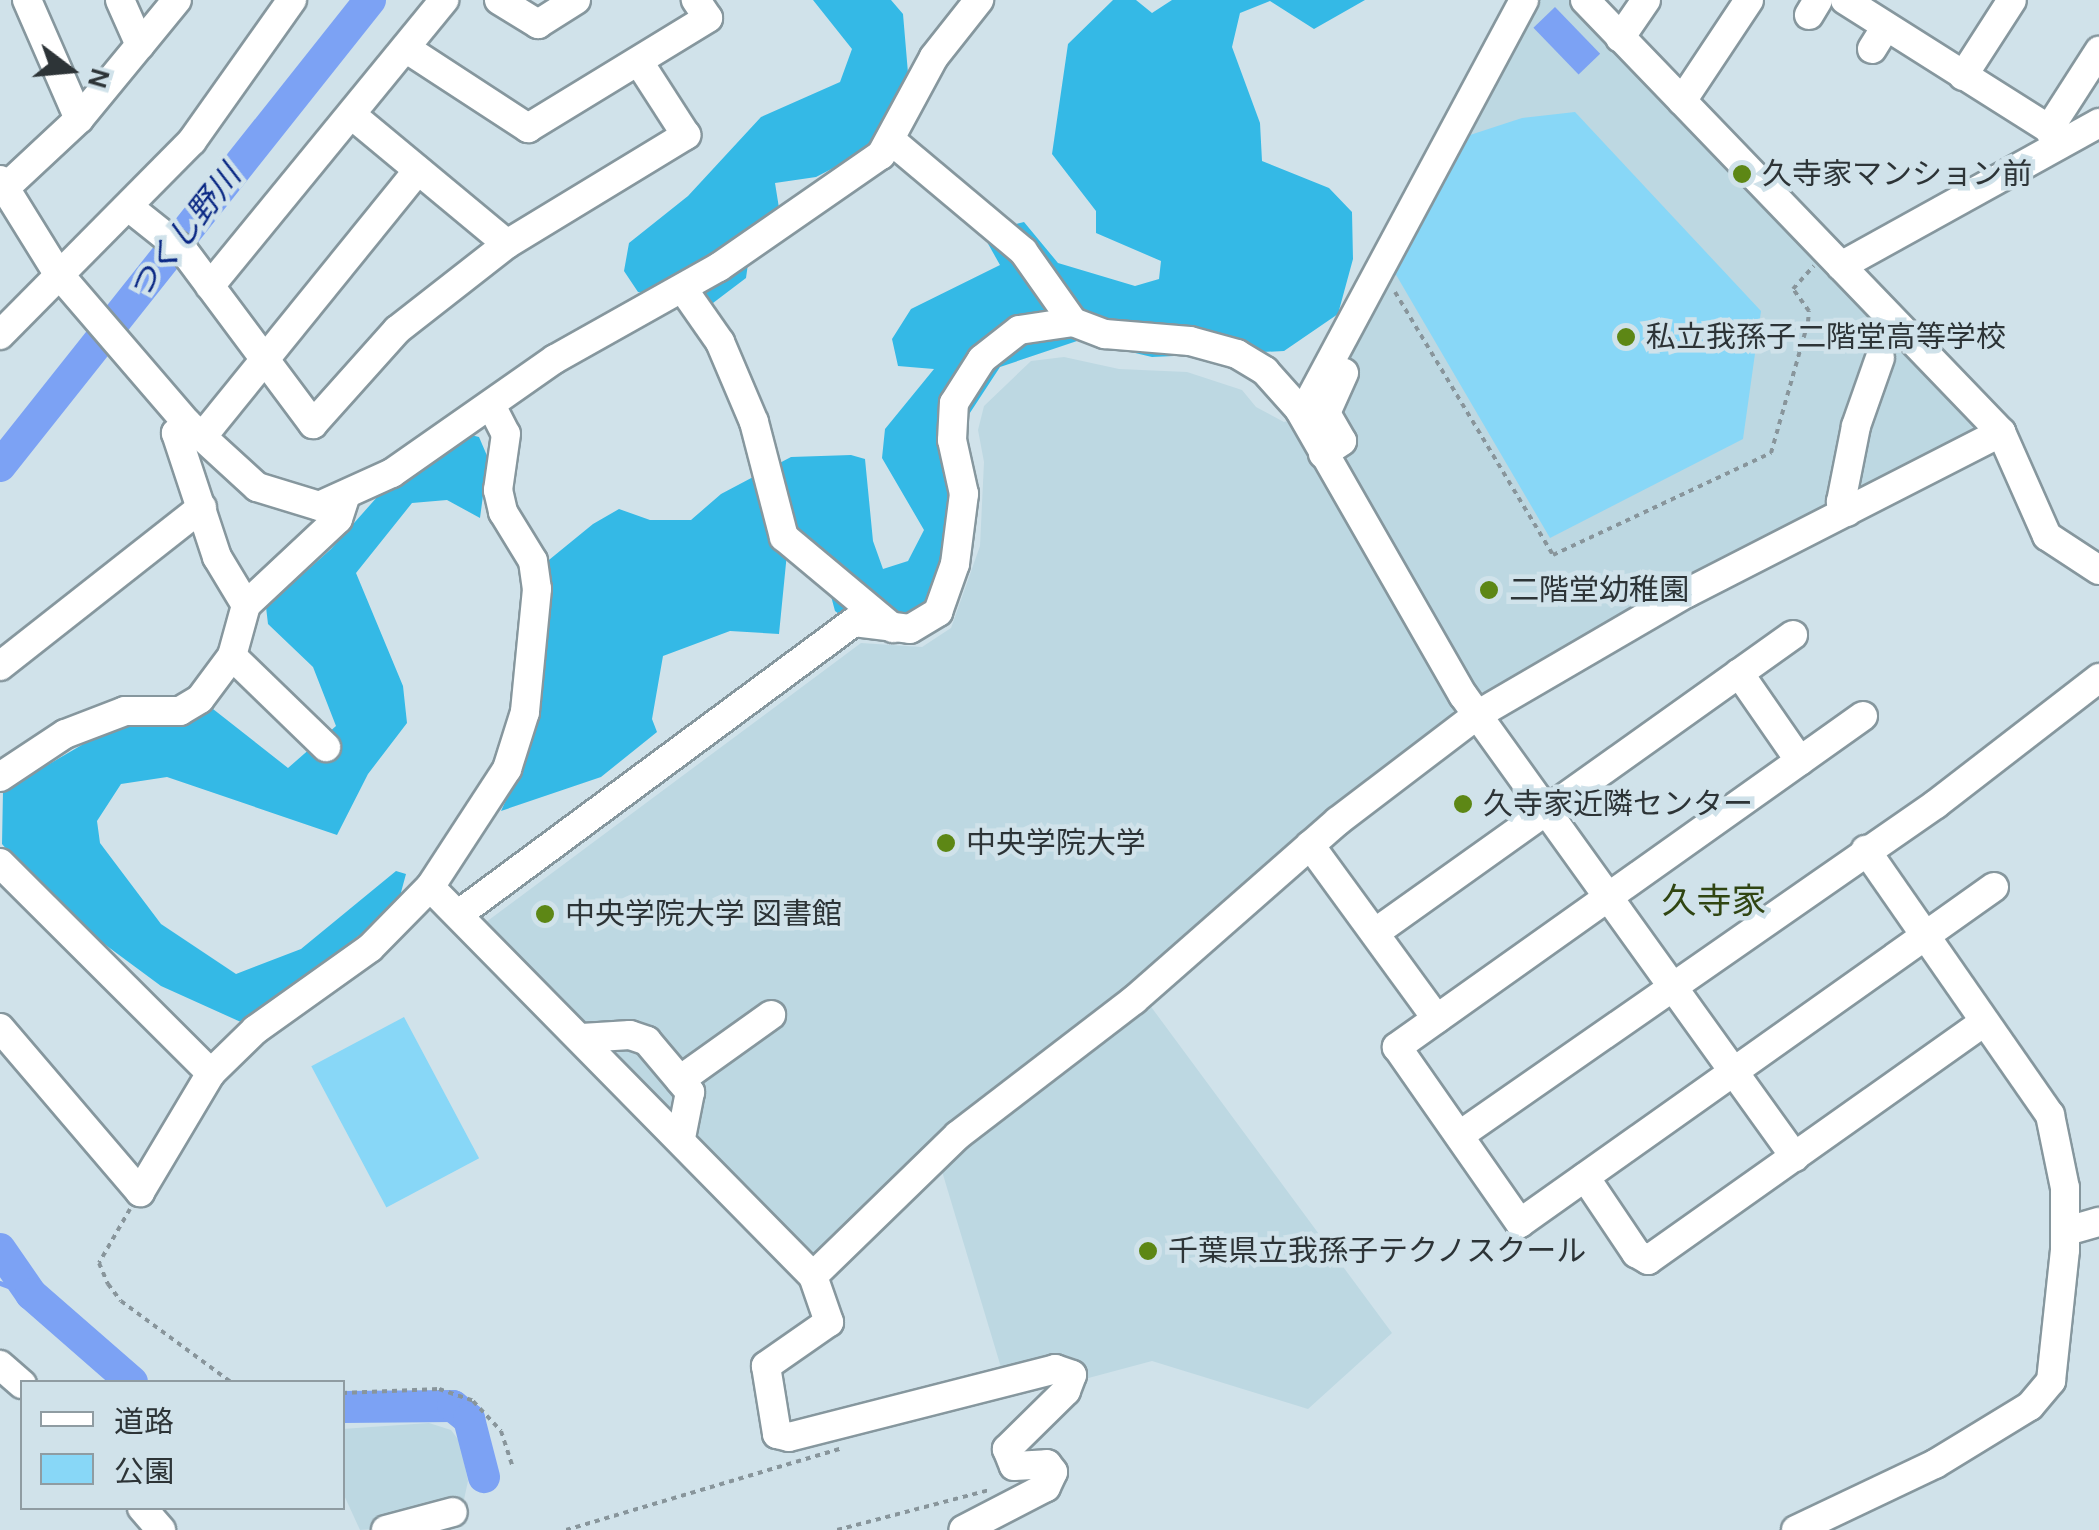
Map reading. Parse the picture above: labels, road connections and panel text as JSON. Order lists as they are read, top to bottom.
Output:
{
  "districts": ["久寺家"],
  "water": ["つくし野川"],
  "places": [
    "久寺家マンション前",
    "私立我孫子二階堂高等学校",
    "二階堂幼稚園",
    "久寺家近隣センター",
    "中央学院大学",
    "中央学院大学 図書館",
    "千葉県立我孫子テクノスクール"
  ],
  "legend": ["道路", "公園"],
  "north": "right"
}
